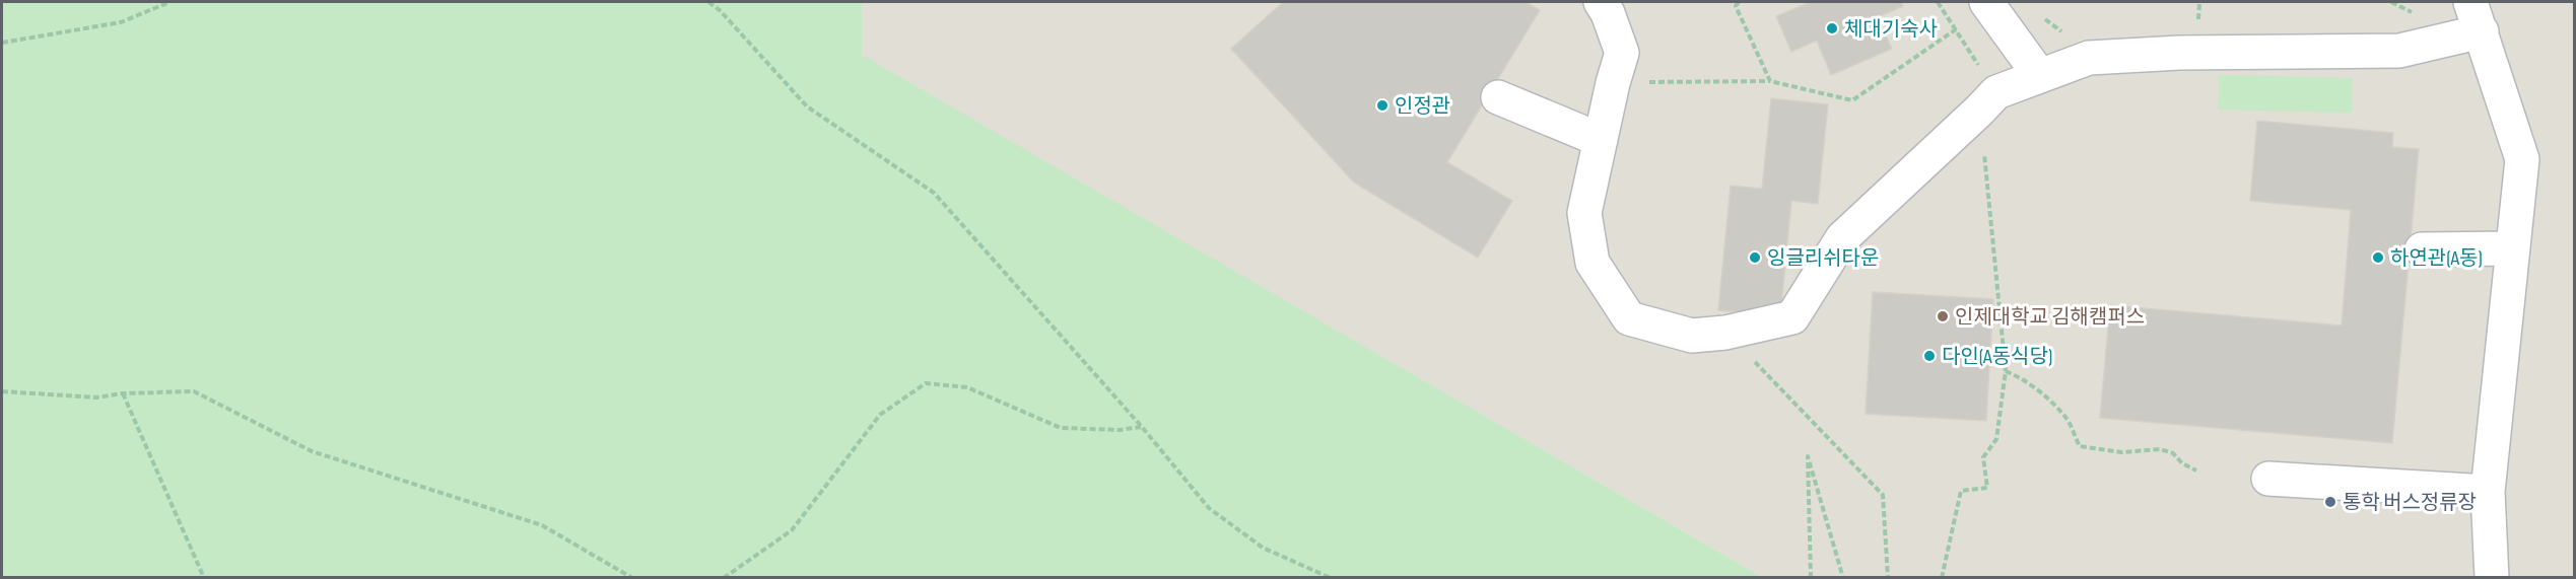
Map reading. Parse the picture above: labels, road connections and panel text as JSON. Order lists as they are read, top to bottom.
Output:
{
  "places": [
    "체대기숙사",
    "인정관",
    "잉글리쉬타운",
    "하연관(A동)",
    "인제대학교 김해캠퍼스",
    "다인(A동식당)",
    "통학 버스정류장"
  ]
}
